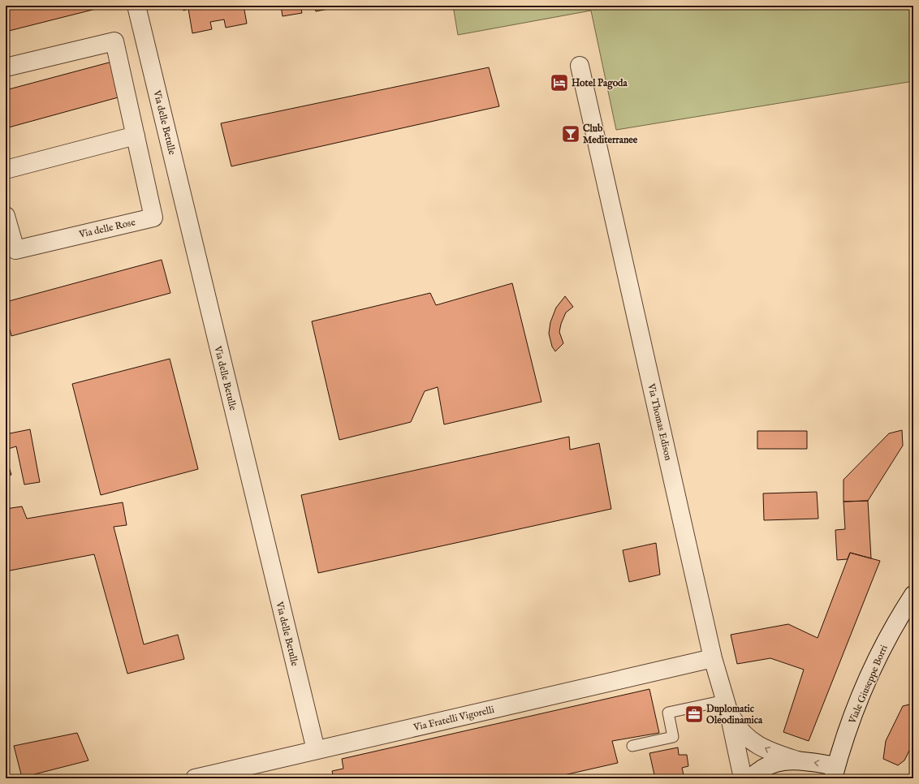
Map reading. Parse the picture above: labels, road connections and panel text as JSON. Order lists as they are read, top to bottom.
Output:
{
  "streets": {
    "street": [
      "Via delle Betulle",
      "Via delle Rose",
      "Via Thomas Edison",
      "Viale Giuseppe Borri",
      "Via Fratelli Vigorelli"
    ]
  },
  "crossings": [
    ["Via delle Betulle", "Via Fratelli Vigorelli"],
    ["Via Thomas Edison", "Via Fratelli Vigorelli"]
  ],
  "places": {
    "hotel": ["Hotel Pagoda"],
    "bar": ["Club Mediterranee"],
    "office": ["Duplomatic Oleodinamica"]
  }
}
